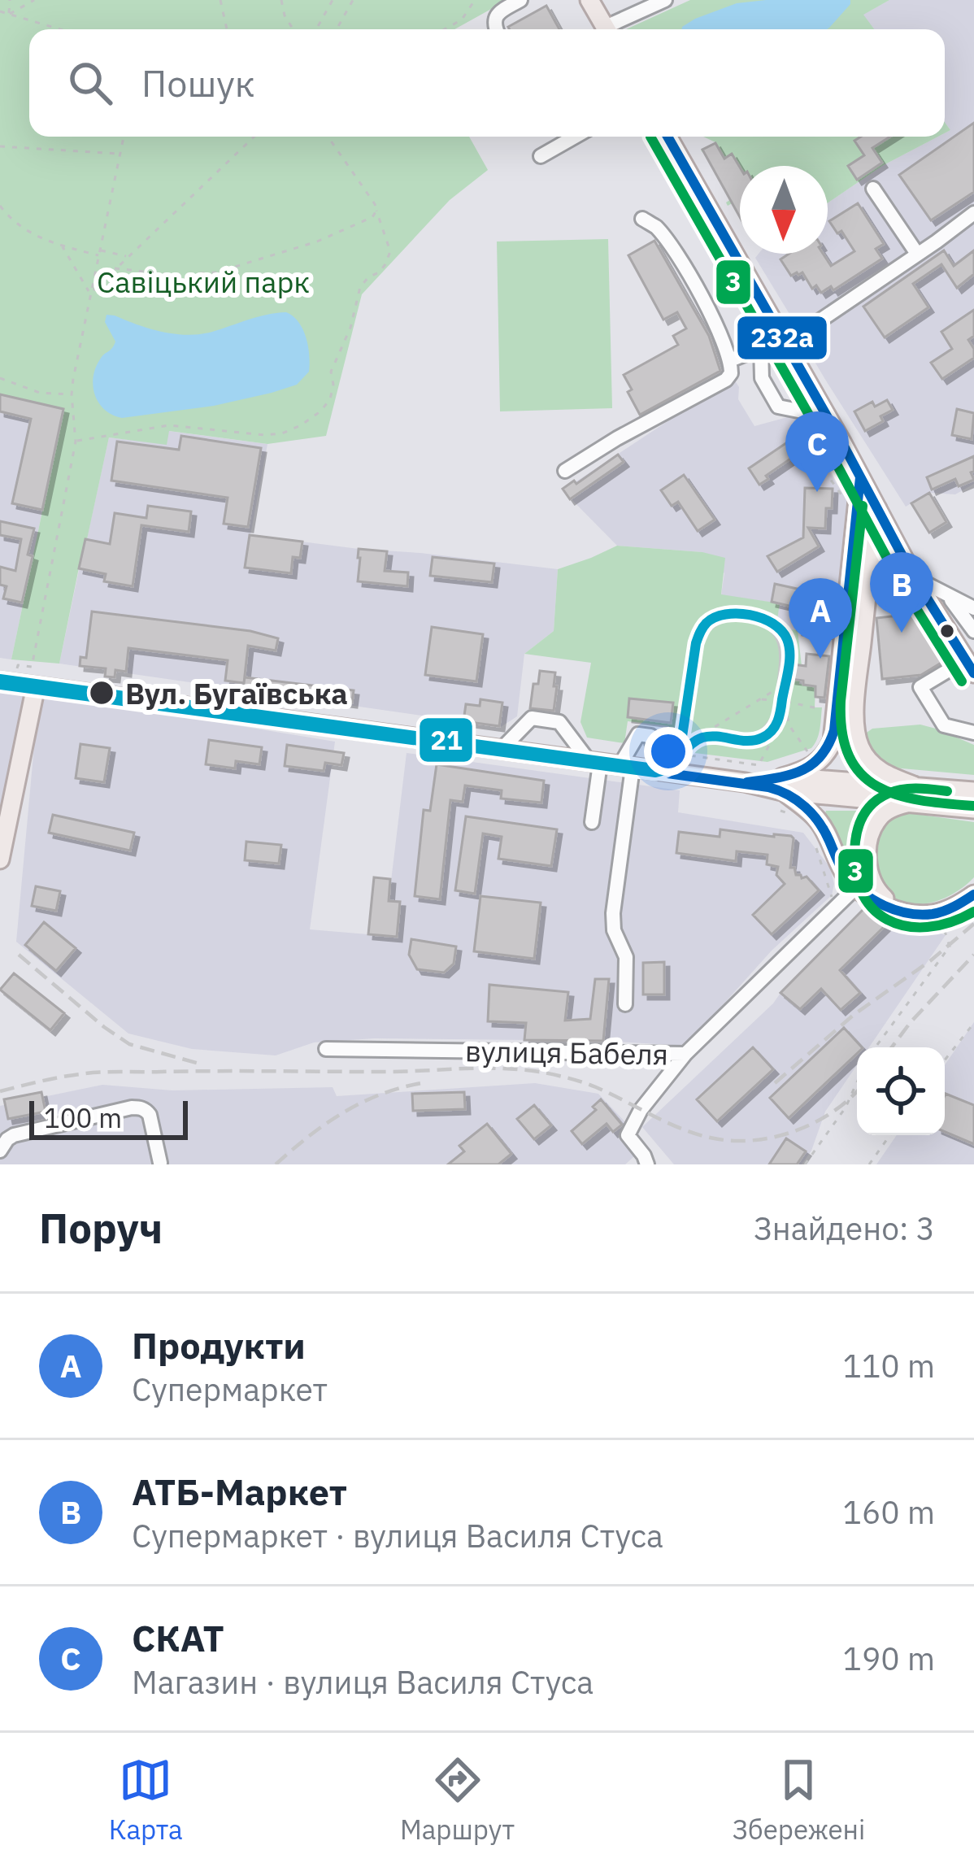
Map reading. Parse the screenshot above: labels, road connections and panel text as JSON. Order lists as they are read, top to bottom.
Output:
{
  "streets": {
    "lane": ["вулиця Бабеля"]
  },
  "parks": ["Савіцький парк"],
  "places": ["Вул. Бугаївська"],
  "lines": ["transit line 232а", "transit line 3", "transit line 21"],
  "scale_bar": "100 m",
  "north": "bottom",
  "page": {
    "search": "Пошук",
    "pins": ["C", "B", "A"],
    "scale": "100 m",
    "heading": ["Поруч", "Знайдено: 3"],
    "list": [
      {
        "mark": "A",
        "name": "Продукти",
        "note": "Супермаркет",
        "value": "110 m"
      },
      {
        "mark": "B",
        "name": "АТБ-Маркет",
        "note": "Супермаркет · вулиця Василя Стуса",
        "value": "160 m"
      },
      {
        "mark": "C",
        "name": "СКАТ",
        "note": "Магазин · вулиця Василя Стуса",
        "value": "190 m"
      }
    ],
    "nav": ["Карта", "Маршрут", "Збережені"]
  }
}
